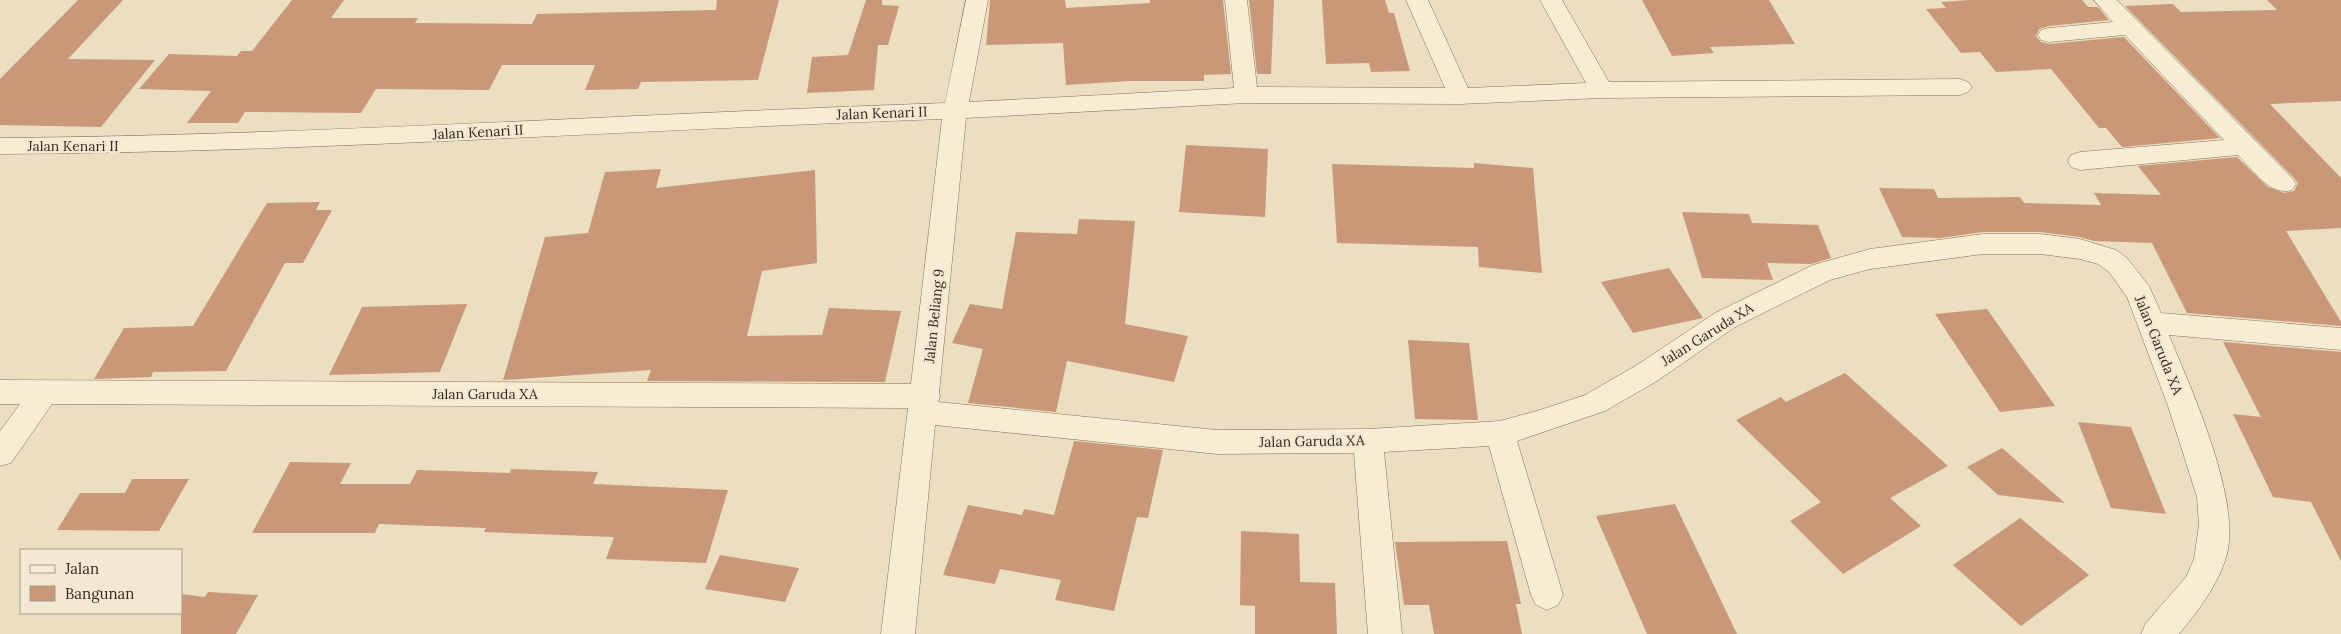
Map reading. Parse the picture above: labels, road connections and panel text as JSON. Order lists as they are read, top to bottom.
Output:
{
  "streets": {
    "street": ["Jalan Kenari II", "Jalan Beliang 9", "Jalan Garuda XA"]
  },
  "crossings": [
    ["Jalan Kenari II", "Jalan Beliang 9"],
    ["Jalan Beliang 9", "Jalan Garuda XA"]
  ],
  "legend": ["Jalan", "Bangunan"]
}
